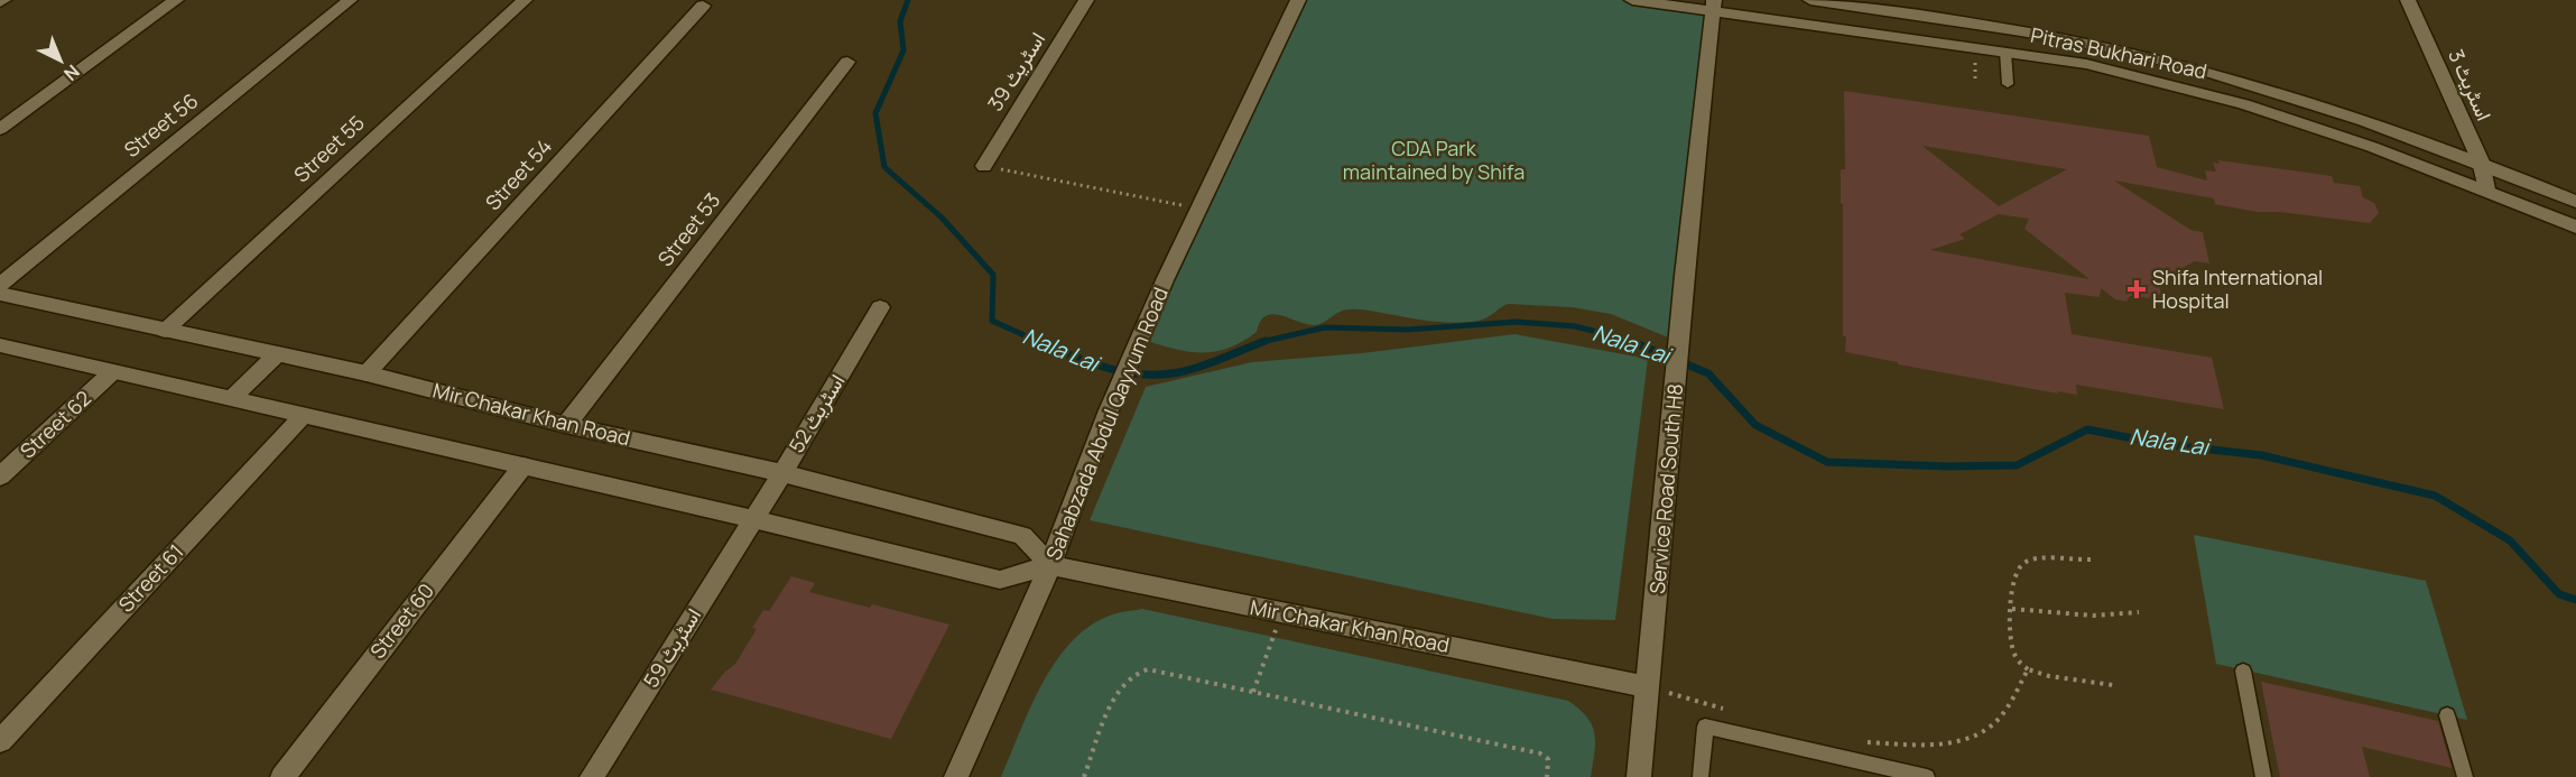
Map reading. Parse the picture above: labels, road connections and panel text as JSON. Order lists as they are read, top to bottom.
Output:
{
  "streets": {
    "street": [
      "Pitras Bukhari Road",
      "اسٹریٹ 39",
      "اسٹریٹ 3",
      "Street 56",
      "Street 55",
      "Street 54",
      "Street 53",
      "اسٹریٹ 52",
      "Mir Chakar Khan Road",
      "Sahabzada Abdul Qayyum Road",
      "Street 62",
      "Service Road South H8",
      "Street 61",
      "Street 60",
      "اسٹریٹ 59"
    ]
  },
  "crossings": [
    ["Pitras Bukhari Road", "اسٹریٹ 3"],
    ["Pitras Bukhari Road", "Service Road South H8"],
    ["Street 55", "Mir Chakar Khan Road"],
    ["Street 54", "Mir Chakar Khan Road"],
    ["Street 53", "Mir Chakar Khan Road"],
    ["اسٹریٹ 52", "Mir Chakar Khan Road"],
    ["اسٹریٹ 52", "اسٹریٹ 59"],
    ["Mir Chakar Khan Road", "Sahabzada Abdul Qayyum Road"],
    ["Mir Chakar Khan Road", "Street 62"],
    ["Mir Chakar Khan Road", "Service Road South H8"],
    ["Mir Chakar Khan Road", "Street 61"],
    ["Mir Chakar Khan Road", "Street 60"],
    ["Mir Chakar Khan Road", "اسٹریٹ 59"]
  ],
  "water": ["Nala Lai"],
  "parks": ["CDA Park maintained by Shifa"],
  "places": {
    "health": ["Shifa International Hospital"]
  },
  "north": "bottom right"
}
